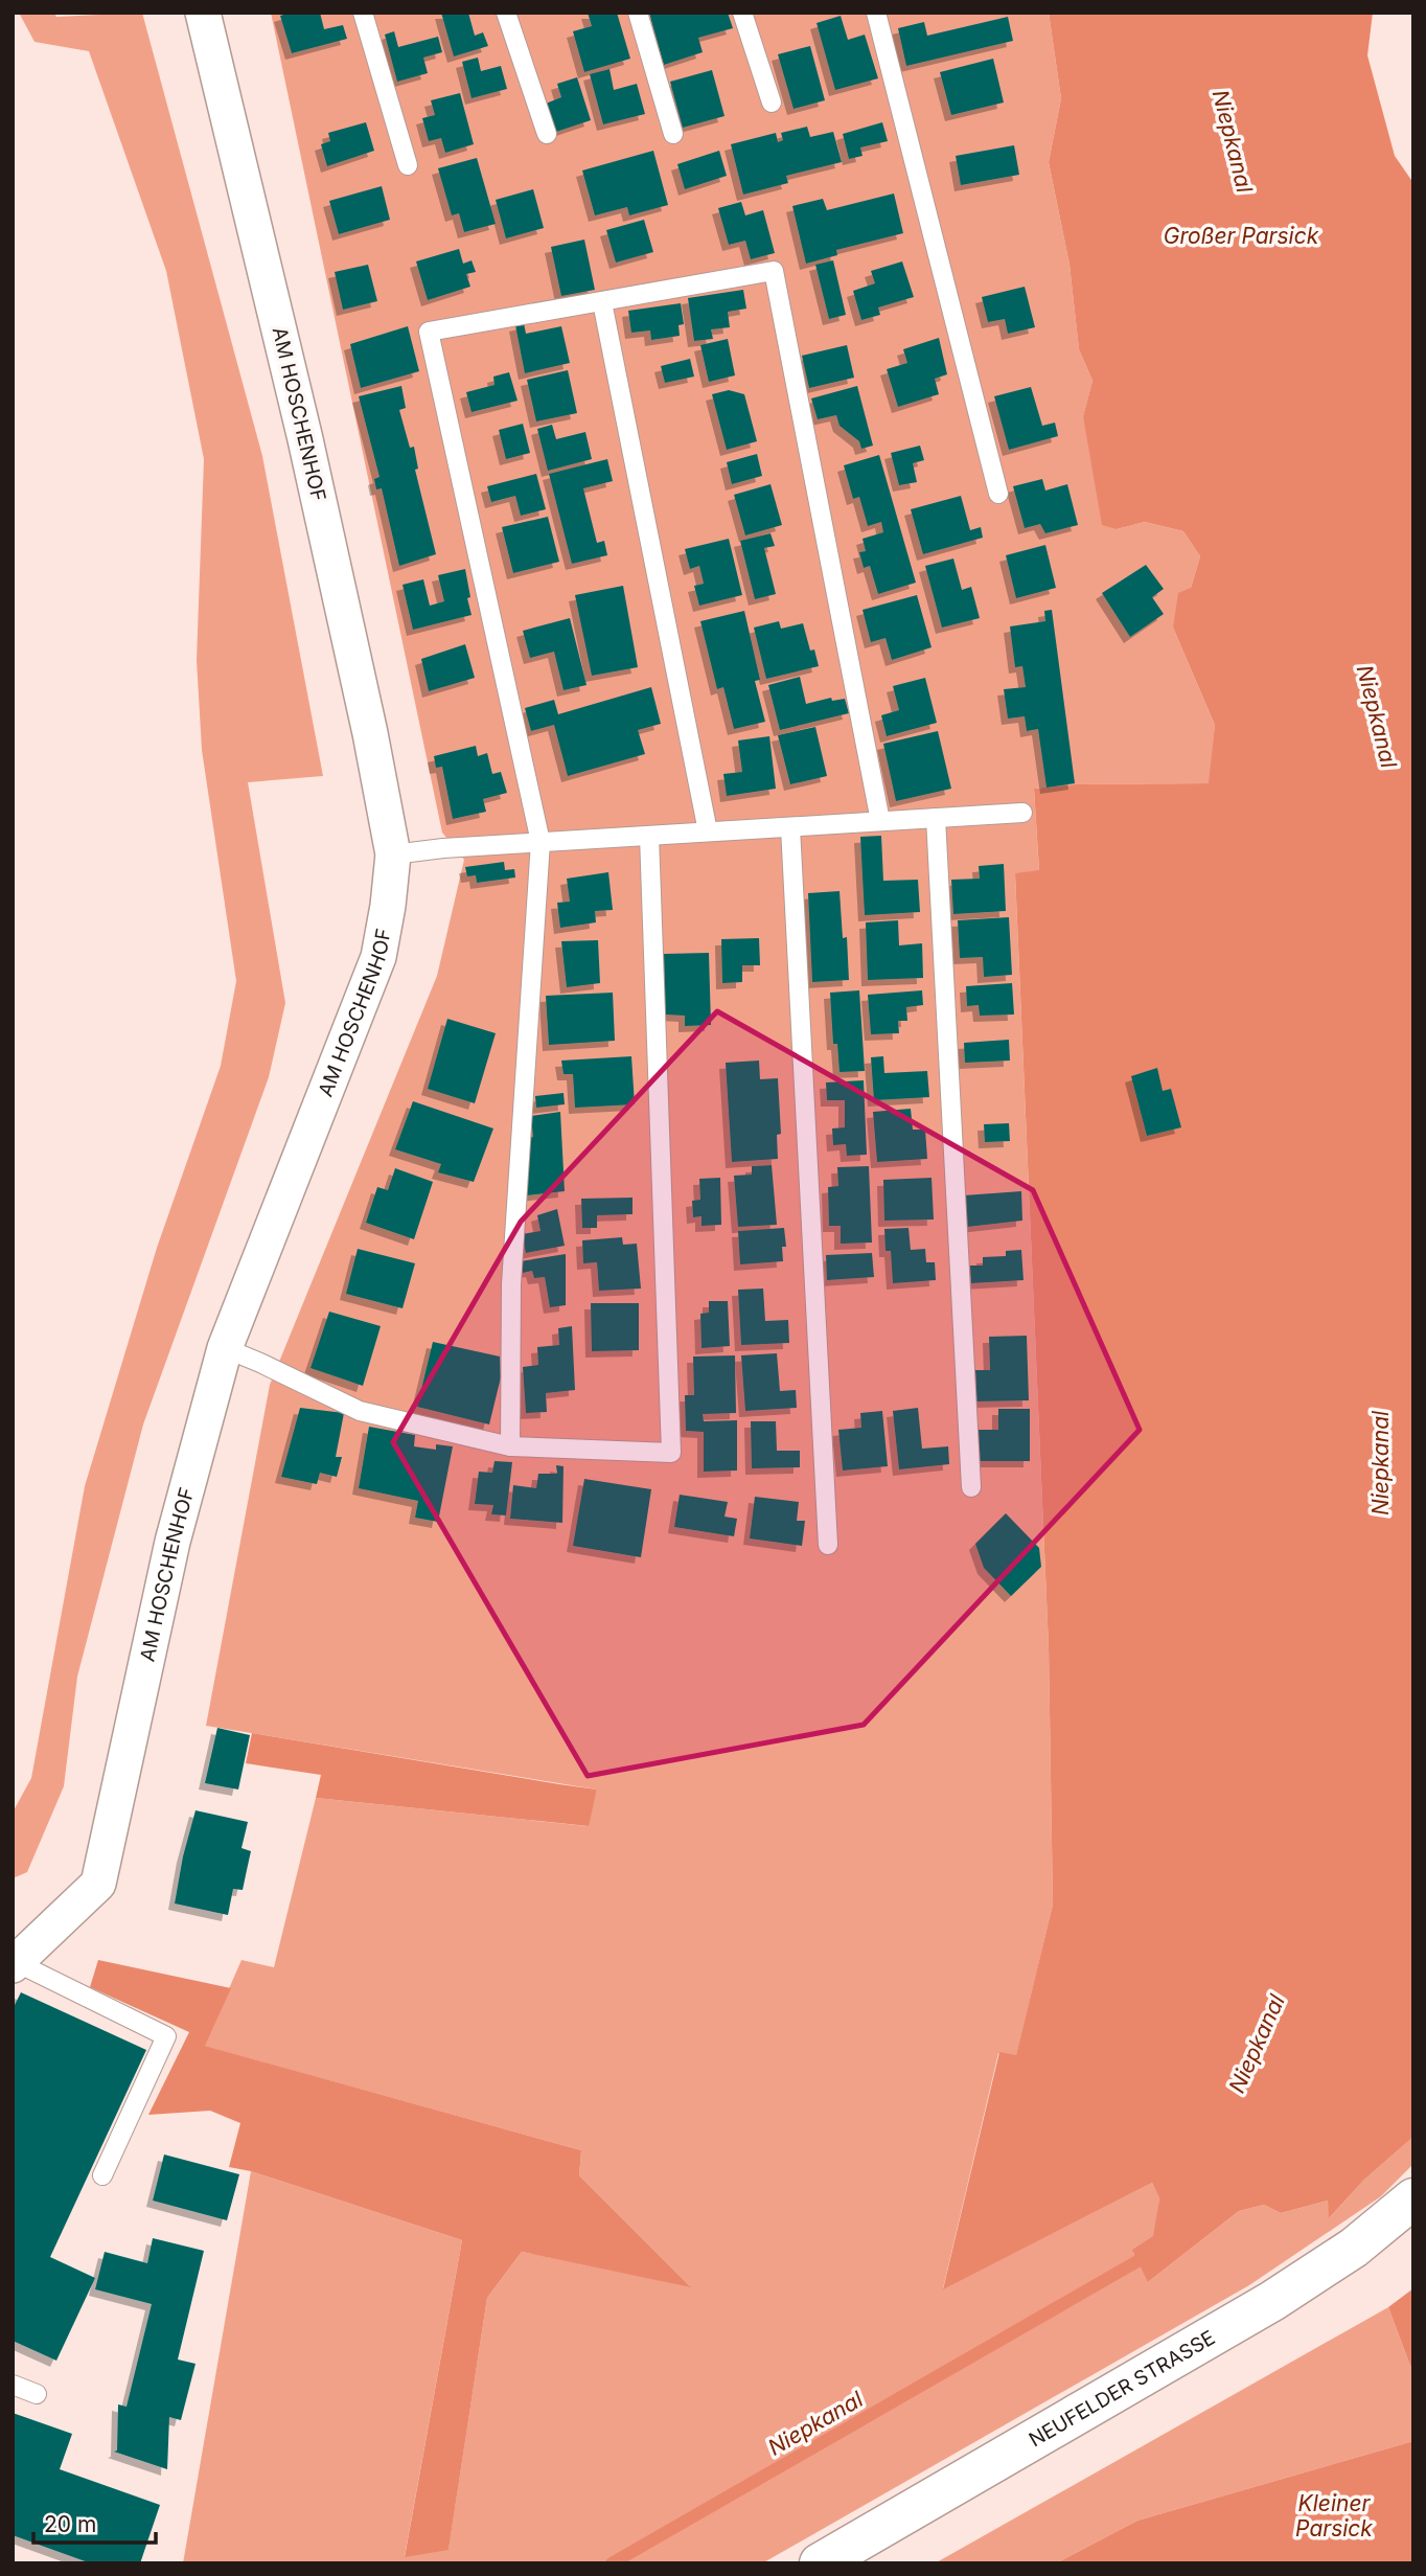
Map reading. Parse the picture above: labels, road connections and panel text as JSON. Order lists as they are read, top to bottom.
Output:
{
  "streets": {
    "main road": ["NEUFELDER STRASSE"],
    "street": ["AM HOSCHENHOF"]
  },
  "water": ["Niepkanal", "Großer Parsick", "Kleiner Parsick"],
  "scale_bar": "20 m"
}
